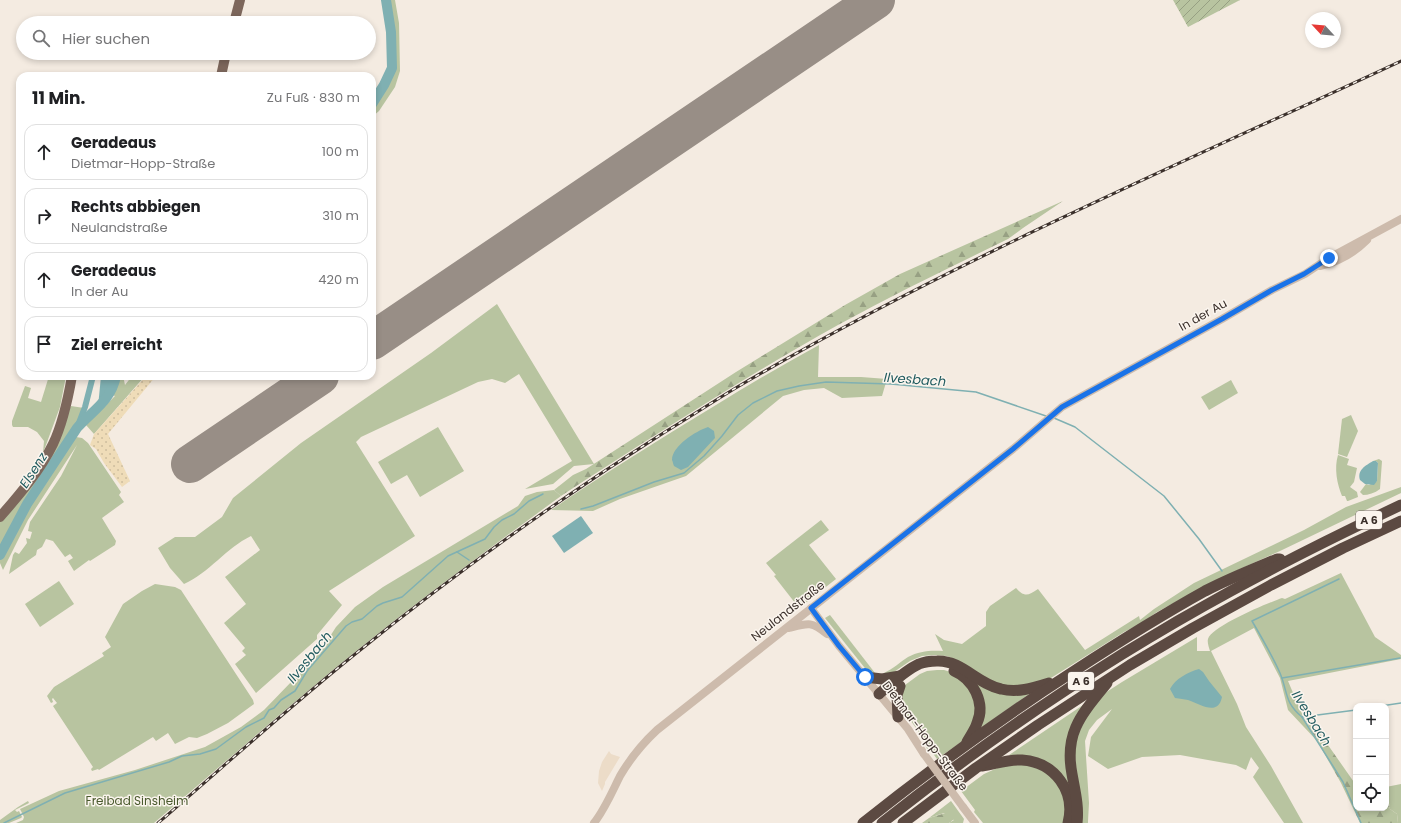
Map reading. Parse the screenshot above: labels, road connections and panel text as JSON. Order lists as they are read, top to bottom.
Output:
{
  "streets": {
    "highway": ["A 6"],
    "street": ["In der Au", "Neulandstraße", "Dietmar-Hopp-Straße"]
  },
  "crossings": [
    ["In der Au", "Neulandstraße"],
    ["Neulandstraße", "Dietmar-Hopp-Straße"]
  ],
  "water": ["Ilvesbach", "Elsenz"],
  "parks": ["Freibad Sinsheim"],
  "north": "top left",
  "page": {
    "search": "Hier suchen",
    "heading": ["11 Min.", "Zu Fuß · 830 m"],
    "list": [
      ["Geradeaus", "Dietmar-Hopp-Straße", "100 m"],
      ["Rechts abbiegen", "Neulandstraße", "310 m"],
      ["Geradeaus", "In der Au", "420 m"],
      "Ziel erreicht"
    ],
    "map_buttons": ["+", "−"]
  }
}
